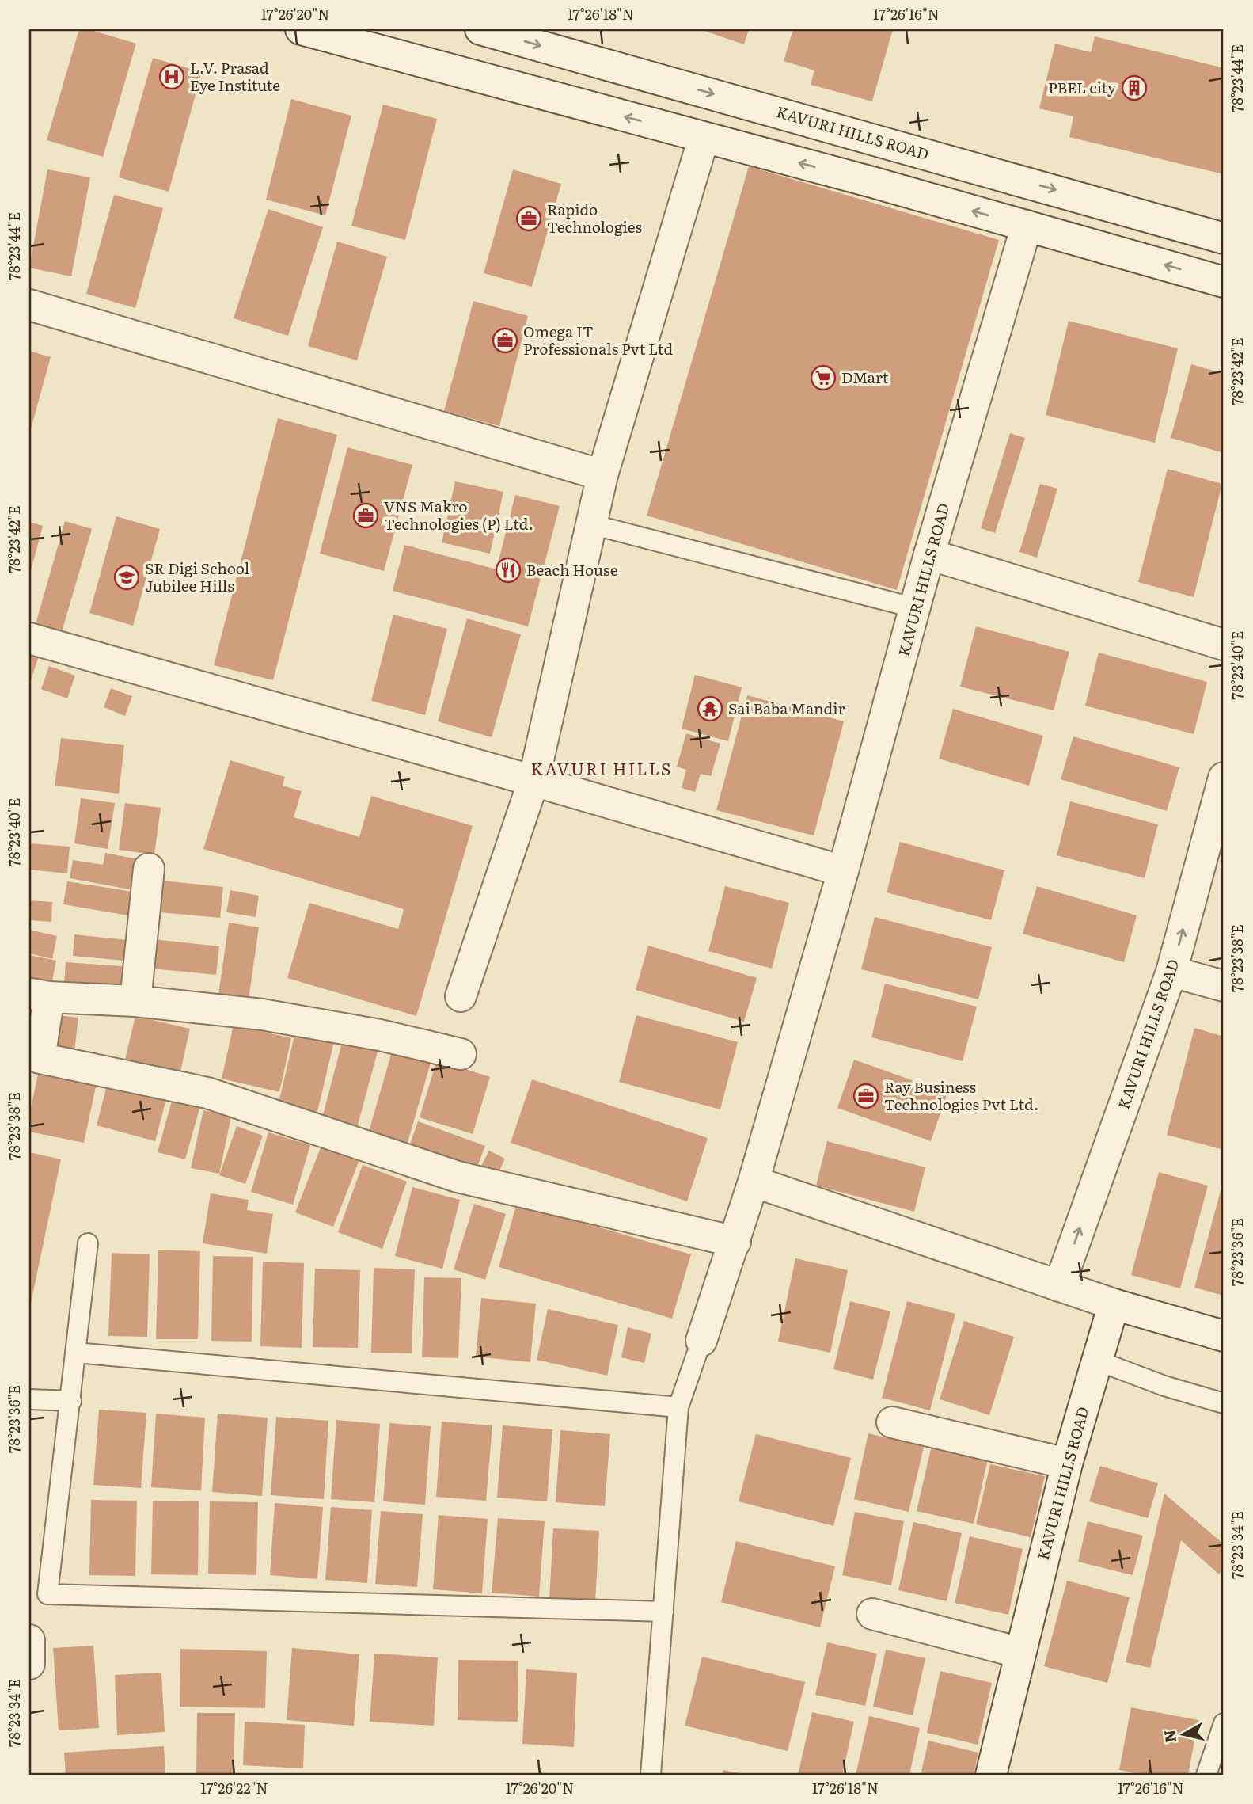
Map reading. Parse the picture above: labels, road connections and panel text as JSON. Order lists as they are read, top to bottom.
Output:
{
  "streets": {
    "street": ["KAVURI HILLS ROAD"]
  },
  "districts": ["KAVURI HILLS"],
  "places": {
    "hospital": ["L.V. Prasad Eye Institute"],
    "building": ["PBEL city"],
    "office": [
      "Rapido Technologies",
      "Omega IT Professionals Pvt Ltd",
      "VNS Makro Technologies (P) Ltd.",
      "Ray Business Technologies Pvt Ltd."
    ],
    "supermarket": ["DMart"],
    "restaurant": ["Beach House"],
    "school or university": ["SR Digi School Jubilee Hills"],
    "temple": ["Sai Baba Mandir"]
  },
  "north": "left",
  "coordinates": [
    "17°26'20\"N",
    "17°26'18\"N",
    "17°26'16\"N",
    "78°23'44\"E",
    "78°23'42\"E",
    "78°23'40\"E",
    "78°23'38\"E",
    "78°23'36\"E",
    "78°23'34\"E",
    "17°26'22\"N"
  ]
}
